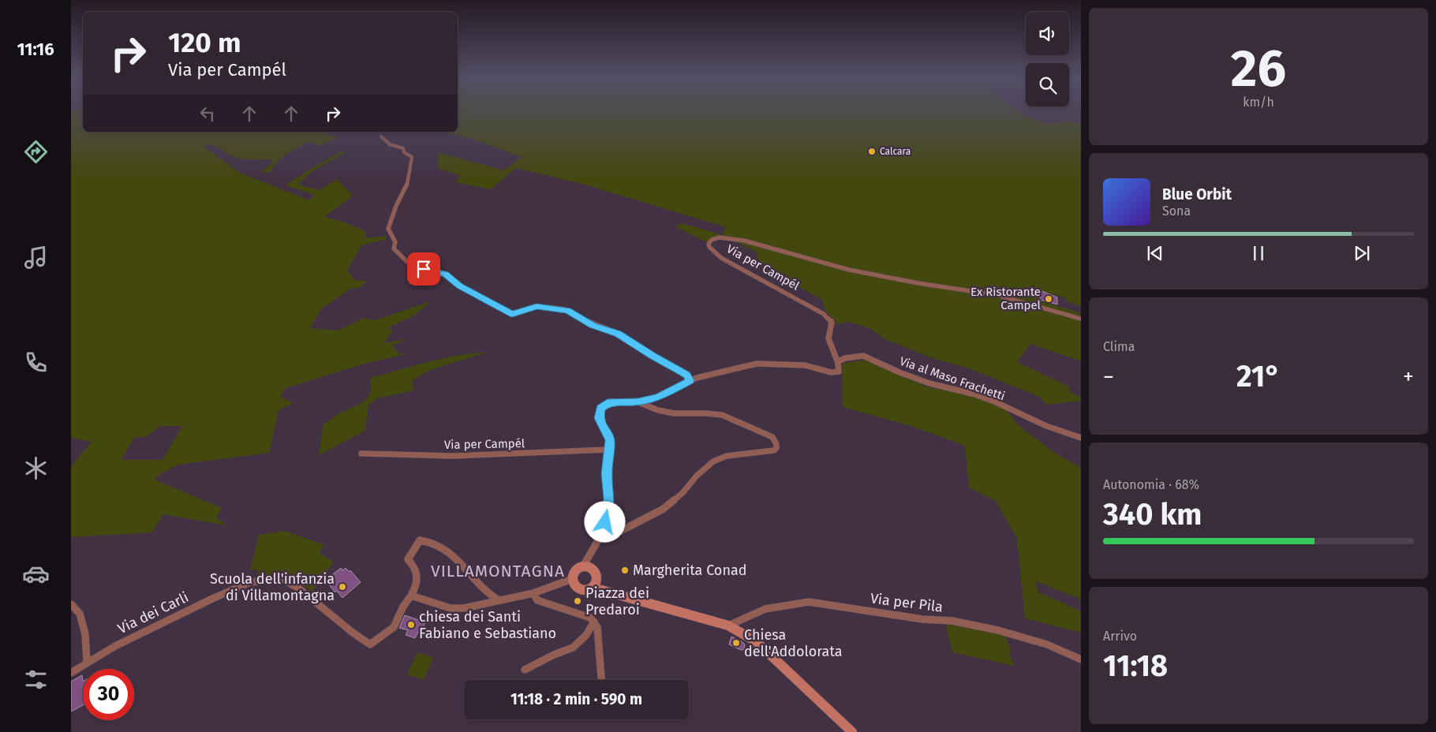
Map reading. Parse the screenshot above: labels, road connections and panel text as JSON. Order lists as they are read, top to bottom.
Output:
{
  "streets": {
    "street": [
      "Via per Campél",
      "Via al Maso Frachetti",
      "Via per Pila",
      "Via dei Carli"
    ]
  },
  "crossings": [
    ["Via per Campél", "Via al Maso Frachetti"]
  ],
  "districts": ["VILLAMONTAGNA"],
  "places": [
    "Calcara",
    "Ex Ristorante Campel",
    "Margherita Conad",
    "Scuola dell'infanzia di Villamontagna",
    "Piazza dei Predaroi",
    "chiesa dei Santi Fabiano e Sebastiano",
    "Chiesa dell'Addolorata"
  ],
  "page": {
    "tabs": "11:16",
    "tile": [
      ["26", "km/h"],
      "Clima",
      ["Autonomia · 68%", "340 km"],
      ["Arrivo", "11:18"]
    ],
    "turn": ["120 m", "Via per Campél"],
    "song": ["Blue Orbit", "Sona"],
    "heat": ["−", "21°", "+"],
    "limit": "30",
    "trip": "11:18 · 2 min · 590 m"
  }
}
